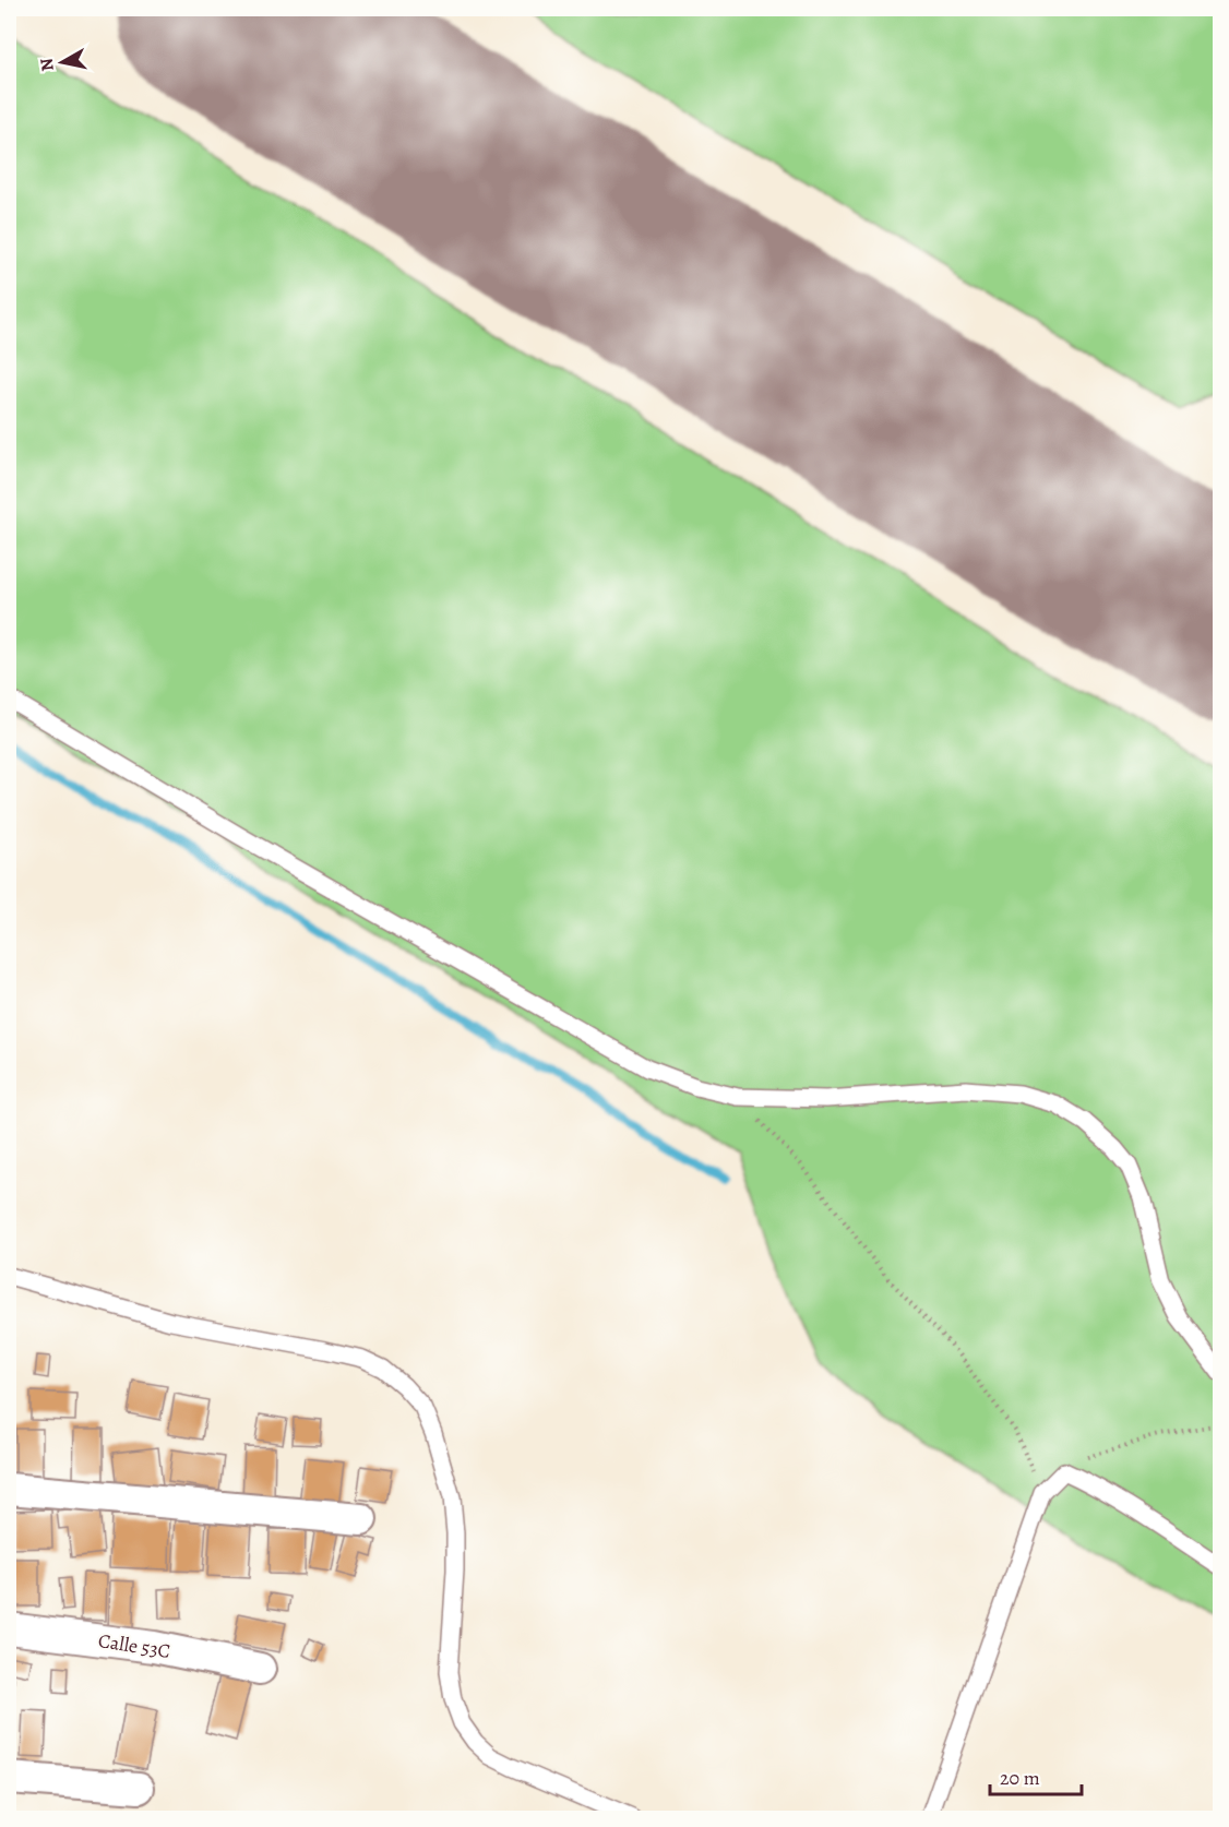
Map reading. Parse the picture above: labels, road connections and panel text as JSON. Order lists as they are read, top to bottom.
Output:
{
  "streets": {
    "street": ["Calle 53C"]
  },
  "scale_bar": "20 m",
  "north": "left"
}
